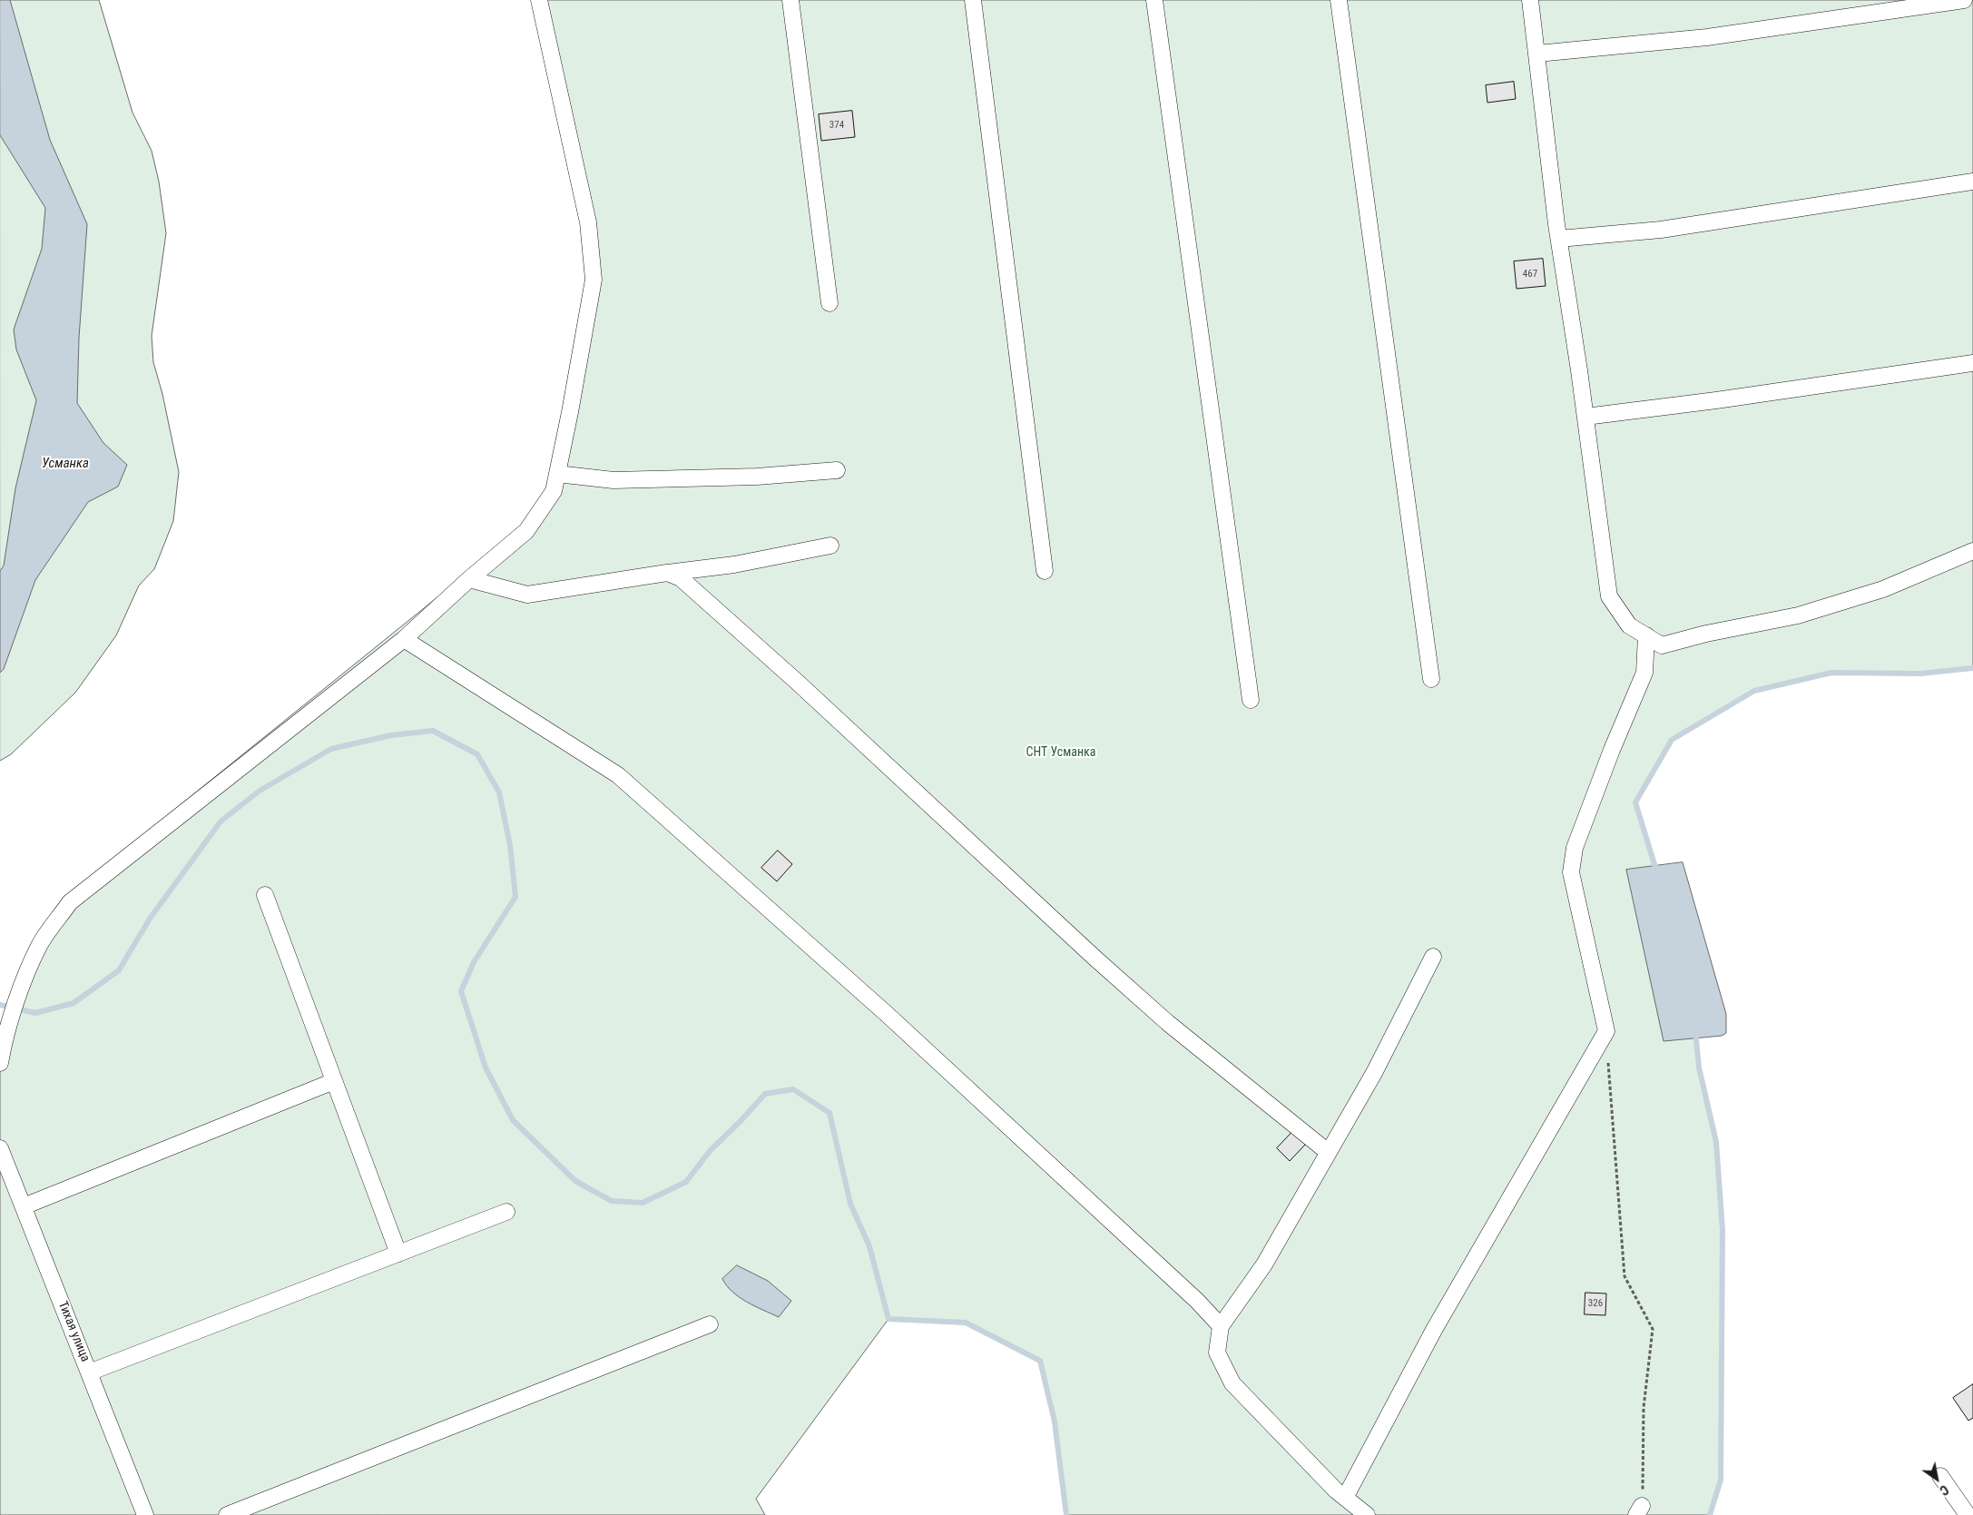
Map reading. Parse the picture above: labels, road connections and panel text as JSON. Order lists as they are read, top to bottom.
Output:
{
  "streets": {
    "street": ["Тихая улица"]
  },
  "water": ["Усманка"],
  "parks": ["СНТ Усманка"],
  "house_numbers": ["374", "467", "326"],
  "north": "bottom right"
}
